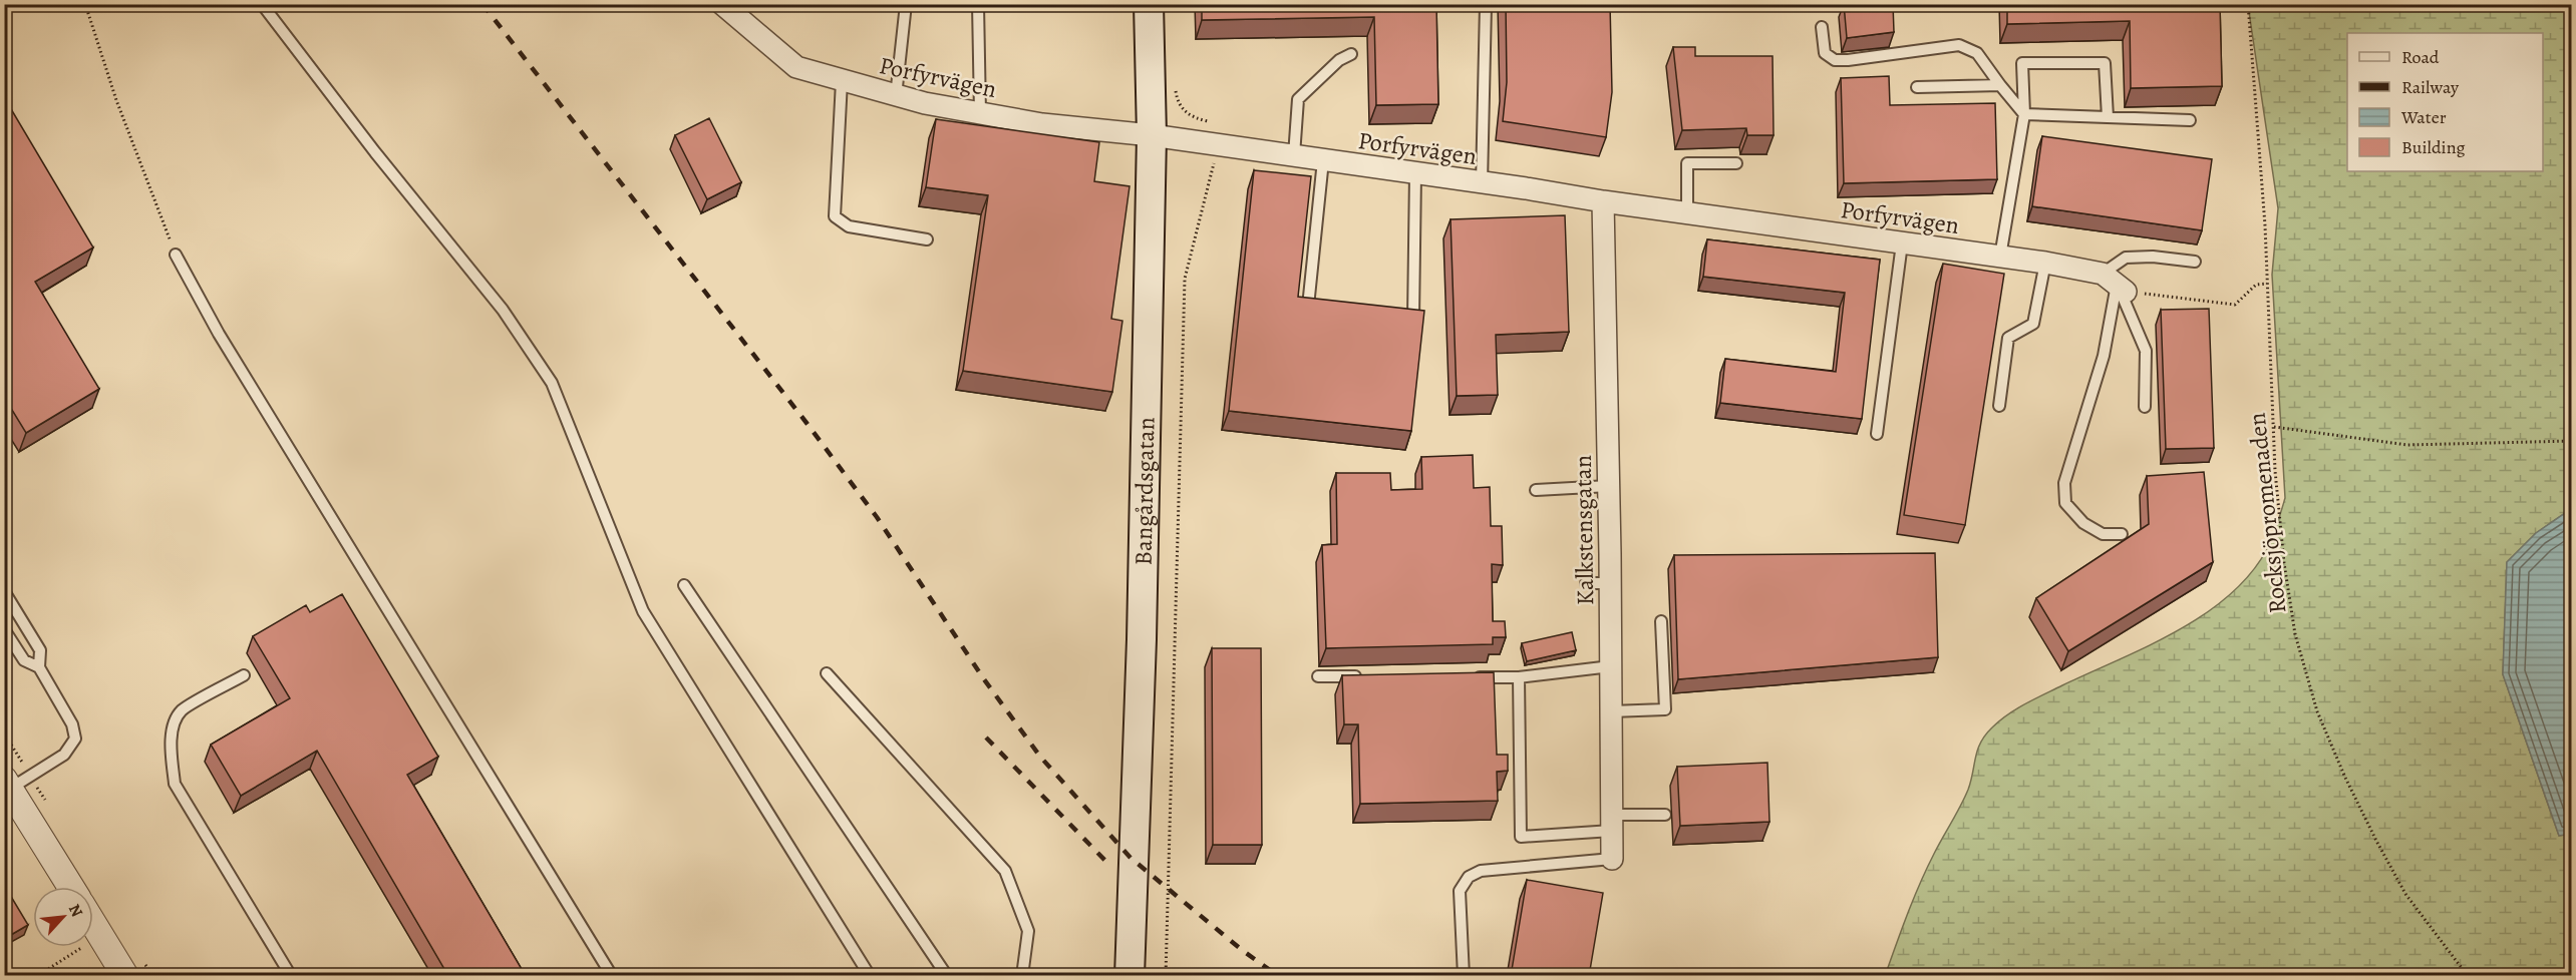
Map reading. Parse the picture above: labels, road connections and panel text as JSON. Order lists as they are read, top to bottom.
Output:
{
  "streets": {
    "main road": ["Bangårdsgatan"],
    "street": ["Porfyrvägen", "Kalkstensgatan"],
    "path": ["Rocksjöpromenaden"]
  },
  "crossings": [
    ["Porfyrvägen", "Bangårdsgatan"],
    ["Porfyrvägen", "Kalkstensgatan"]
  ],
  "legend": [
    "Road",
    "Railway",
    "Water",
    "Building"
  ],
  "north": "top right"
}
